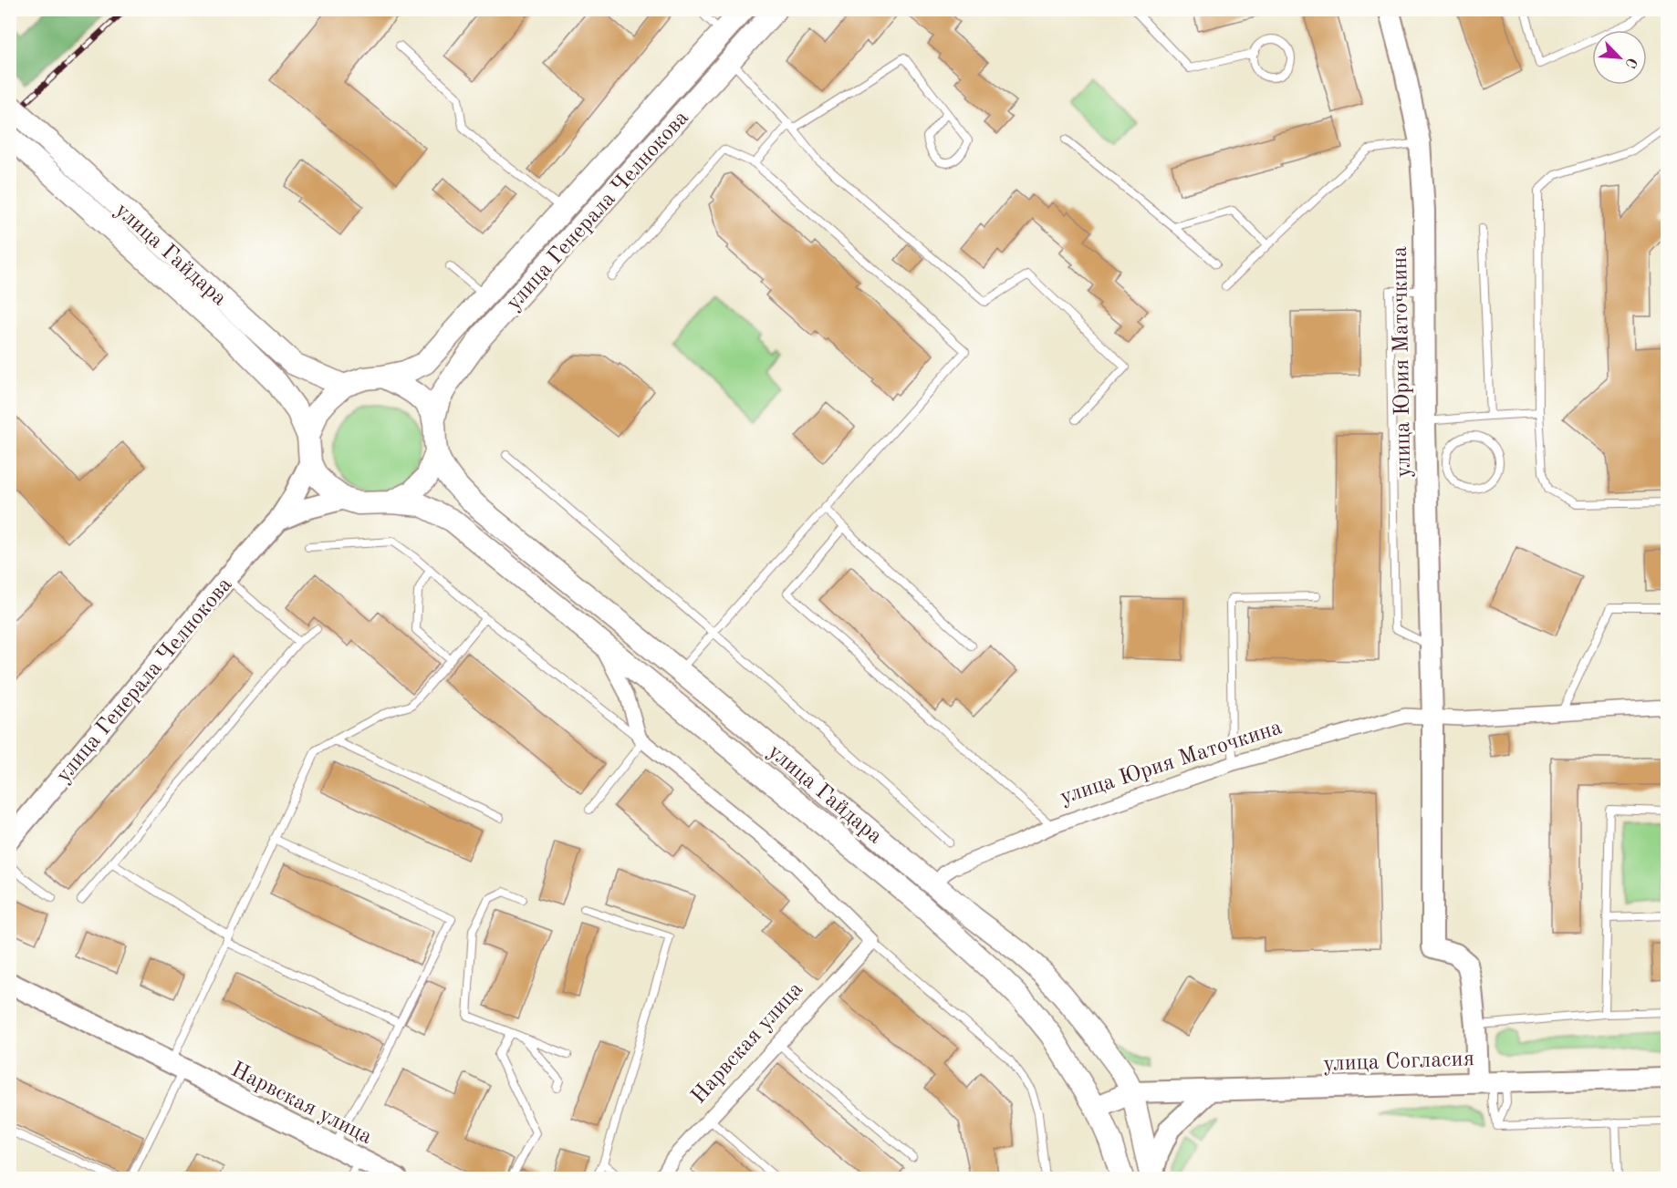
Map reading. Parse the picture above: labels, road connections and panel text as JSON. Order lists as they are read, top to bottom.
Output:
{
  "streets": {
    "main road": ["улица Генерала Челнокова", "улица Гайдара"],
    "street": ["улица Юрия Маточкина", "Нарвская улица", "улица Согласия"]
  },
  "crossings": [
    ["улица Генерала Челнокова", "улица Гайдара"],
    ["улица Гайдара", "улица Юрия Маточкина"],
    ["улица Гайдара", "улица Согласия"],
    ["улица Юрия Маточкина", "улица Согласия"]
  ],
  "north": "bottom right"
}
